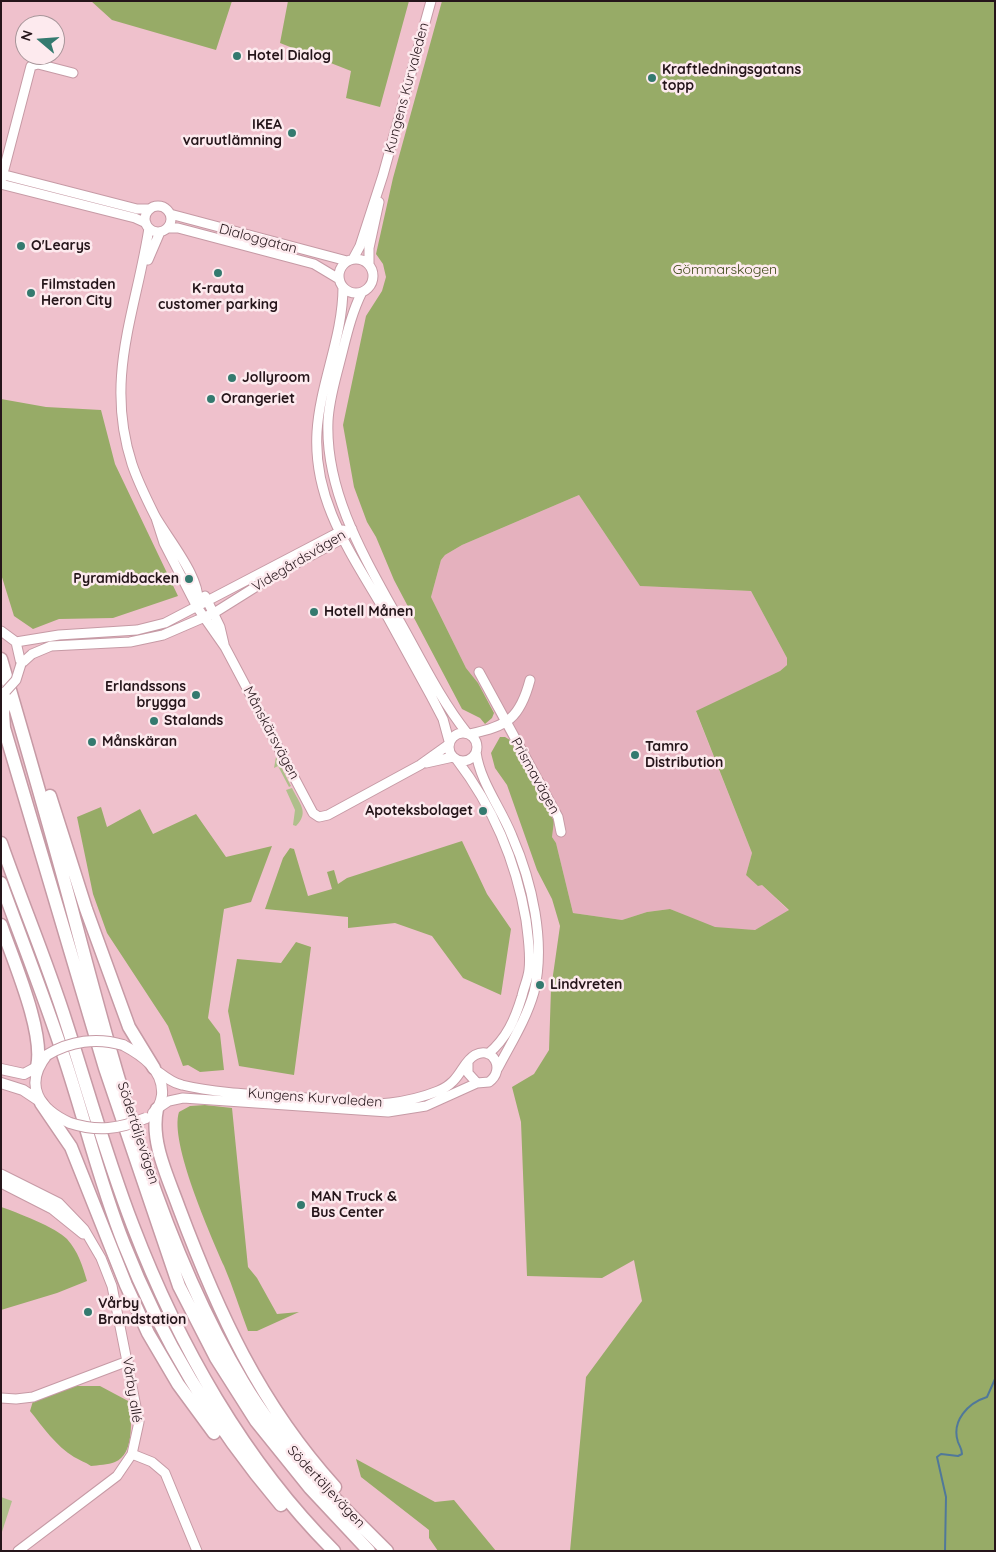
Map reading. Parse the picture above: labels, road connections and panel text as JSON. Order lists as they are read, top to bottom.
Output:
{
  "streets": {
    "highway": ["Södertäljevägen"],
    "street": [
      "Kungens Kurvaleden",
      "Dialoggatan",
      "Videgårdsvägen",
      "Månskärsvägen",
      "Prismavägen",
      "Vårby allé"
    ]
  },
  "crossings": [
    ["Kungens Kurvaleden", "Dialoggatan"],
    ["Dialoggatan", "Månskärsvägen"],
    ["Videgårdsvägen", "Månskärsvägen"]
  ],
  "parks": ["Gömmarskogen"],
  "places": [
    "Hotel Dialog",
    "Kraftledningsgatans topp",
    "IKEA varuutlämning",
    "O'Learys",
    "K-rauta customer parking",
    "Filmstaden Heron City",
    "Jollyroom",
    "Orangeriet",
    "Pyramidbacken",
    "Hotell Månen",
    "Erlandssons brygga",
    "Stalands",
    "Månskäran",
    "Tamro Distribution",
    "Apoteksbolaget",
    "Lindvreten",
    "MAN Truck & Bus Center",
    "Vårby Brandstation"
  ],
  "north": "left"
}
